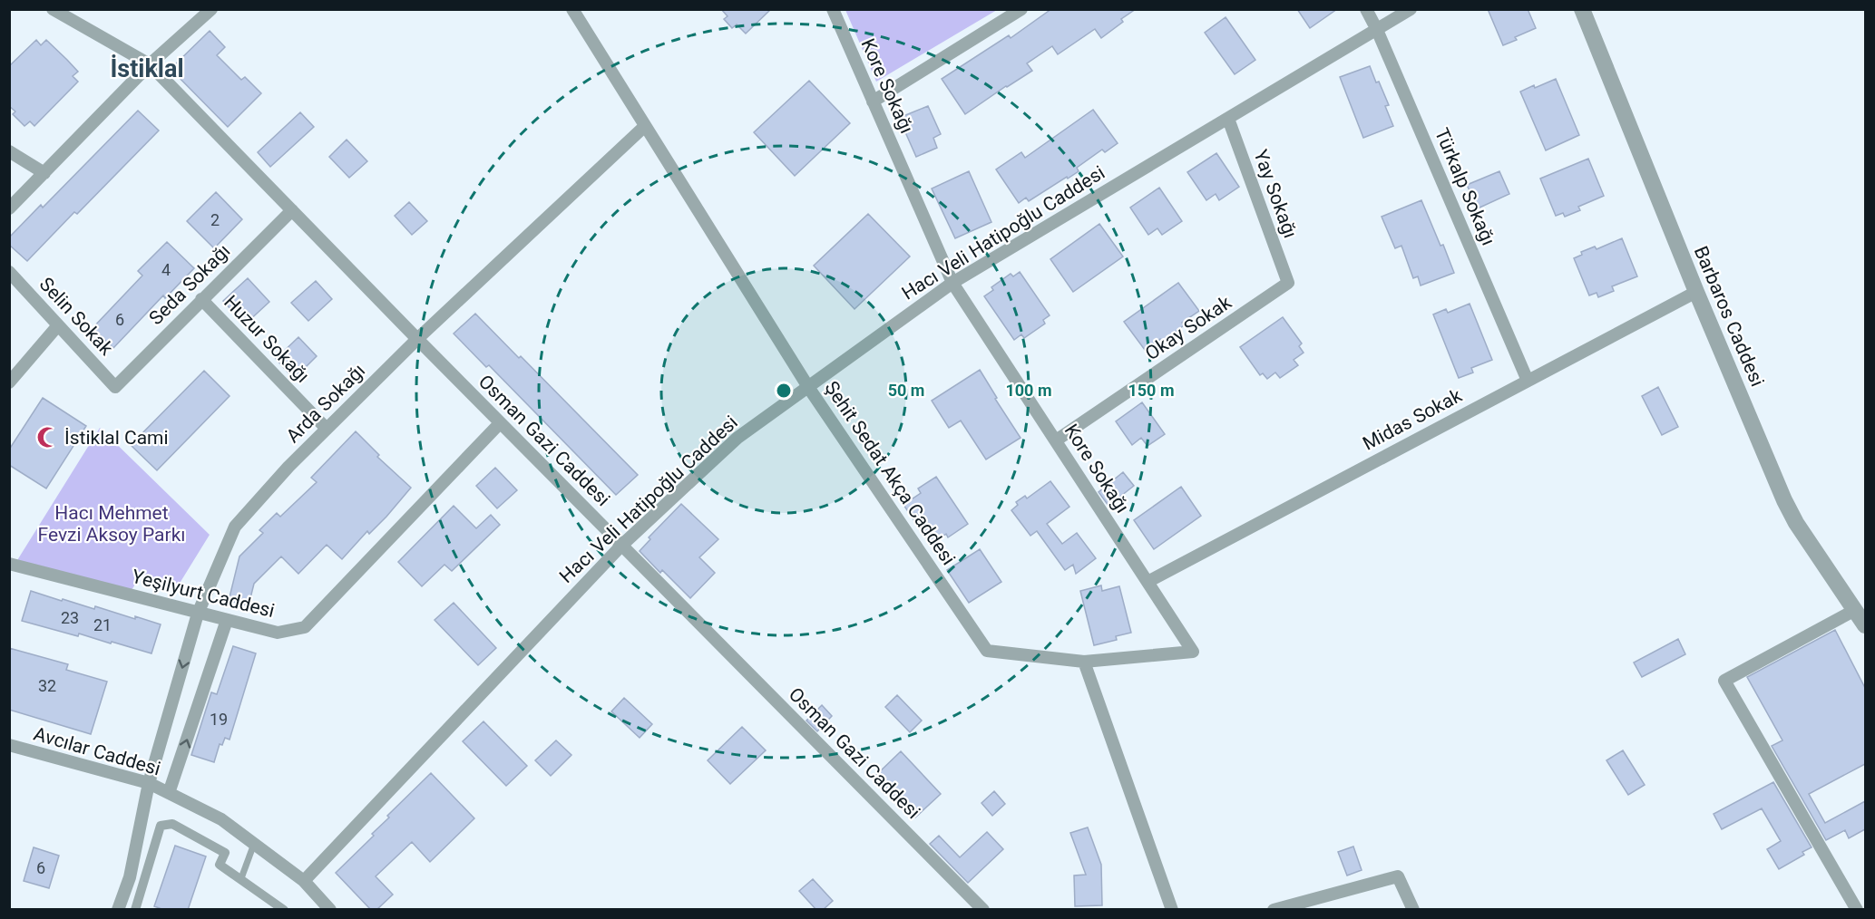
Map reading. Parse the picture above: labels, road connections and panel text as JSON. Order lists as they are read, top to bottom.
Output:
{
  "streets": {
    "street": [
      "Kore Sokağı",
      "Türkalp Sokağı",
      "Yay Sokağı",
      "Hacı Veli Hatipoğlu Caddesi",
      "Seda Sokağı",
      "Selin Sokak",
      "Barbaros Caddesi",
      "Okay Sokak",
      "Huzur Sokağı",
      "Arda Sokağı",
      "Midas Sokak",
      "Osman Gazi Caddesi",
      "Şehit Sedat Akça Caddesi",
      "Yeşilyurt Caddesi",
      "Avcılar Caddesi"
    ]
  },
  "crossings": [
    ["Kore Sokağı", "Hacı Veli Hatipoğlu Caddesi"],
    ["Kore Sokağı", "Okay Sokak"],
    ["Kore Sokağı", "Midas Sokak"],
    ["Kore Sokağı", "Şehit Sedat Akça Caddesi"],
    ["Türkalp Sokağı", "Hacı Veli Hatipoğlu Caddesi"],
    ["Türkalp Sokağı", "Midas Sokak"],
    ["Yay Sokağı", "Hacı Veli Hatipoğlu Caddesi"],
    ["Yay Sokağı", "Okay Sokak"],
    ["Hacı Veli Hatipoğlu Caddesi", "Osman Gazi Caddesi"],
    ["Hacı Veli Hatipoğlu Caddesi", "Şehit Sedat Akça Caddesi"],
    ["Hacı Veli Hatipoğlu Caddesi", "Avcılar Caddesi"],
    ["Seda Sokağı", "Selin Sokak"],
    ["Seda Sokağı", "Huzur Sokağı"],
    ["Seda Sokağı", "Osman Gazi Caddesi"],
    ["Barbaros Caddesi", "Midas Sokak"],
    ["Huzur Sokağı", "Arda Sokağı"],
    ["Arda Sokağı", "Osman Gazi Caddesi"],
    ["Arda Sokağı", "Şehit Sedat Akça Caddesi"],
    ["Arda Sokağı", "Yeşilyurt Caddesi"],
    ["Arda Sokağı", "Avcılar Caddesi"],
    ["Osman Gazi Caddesi", "Yeşilyurt Caddesi"]
  ],
  "districts": ["İstiklal"],
  "parks": ["Hacı Mehmet Fevzi Aksoy Parkı"],
  "places": {
    "mosque": ["İstiklal Cami"]
  },
  "house_numbers": [
    "2",
    "4",
    "6",
    "23",
    "21",
    "32",
    "19",
    "6"
  ],
  "rings": ["50 m", "100 m", "150 m"]
}
